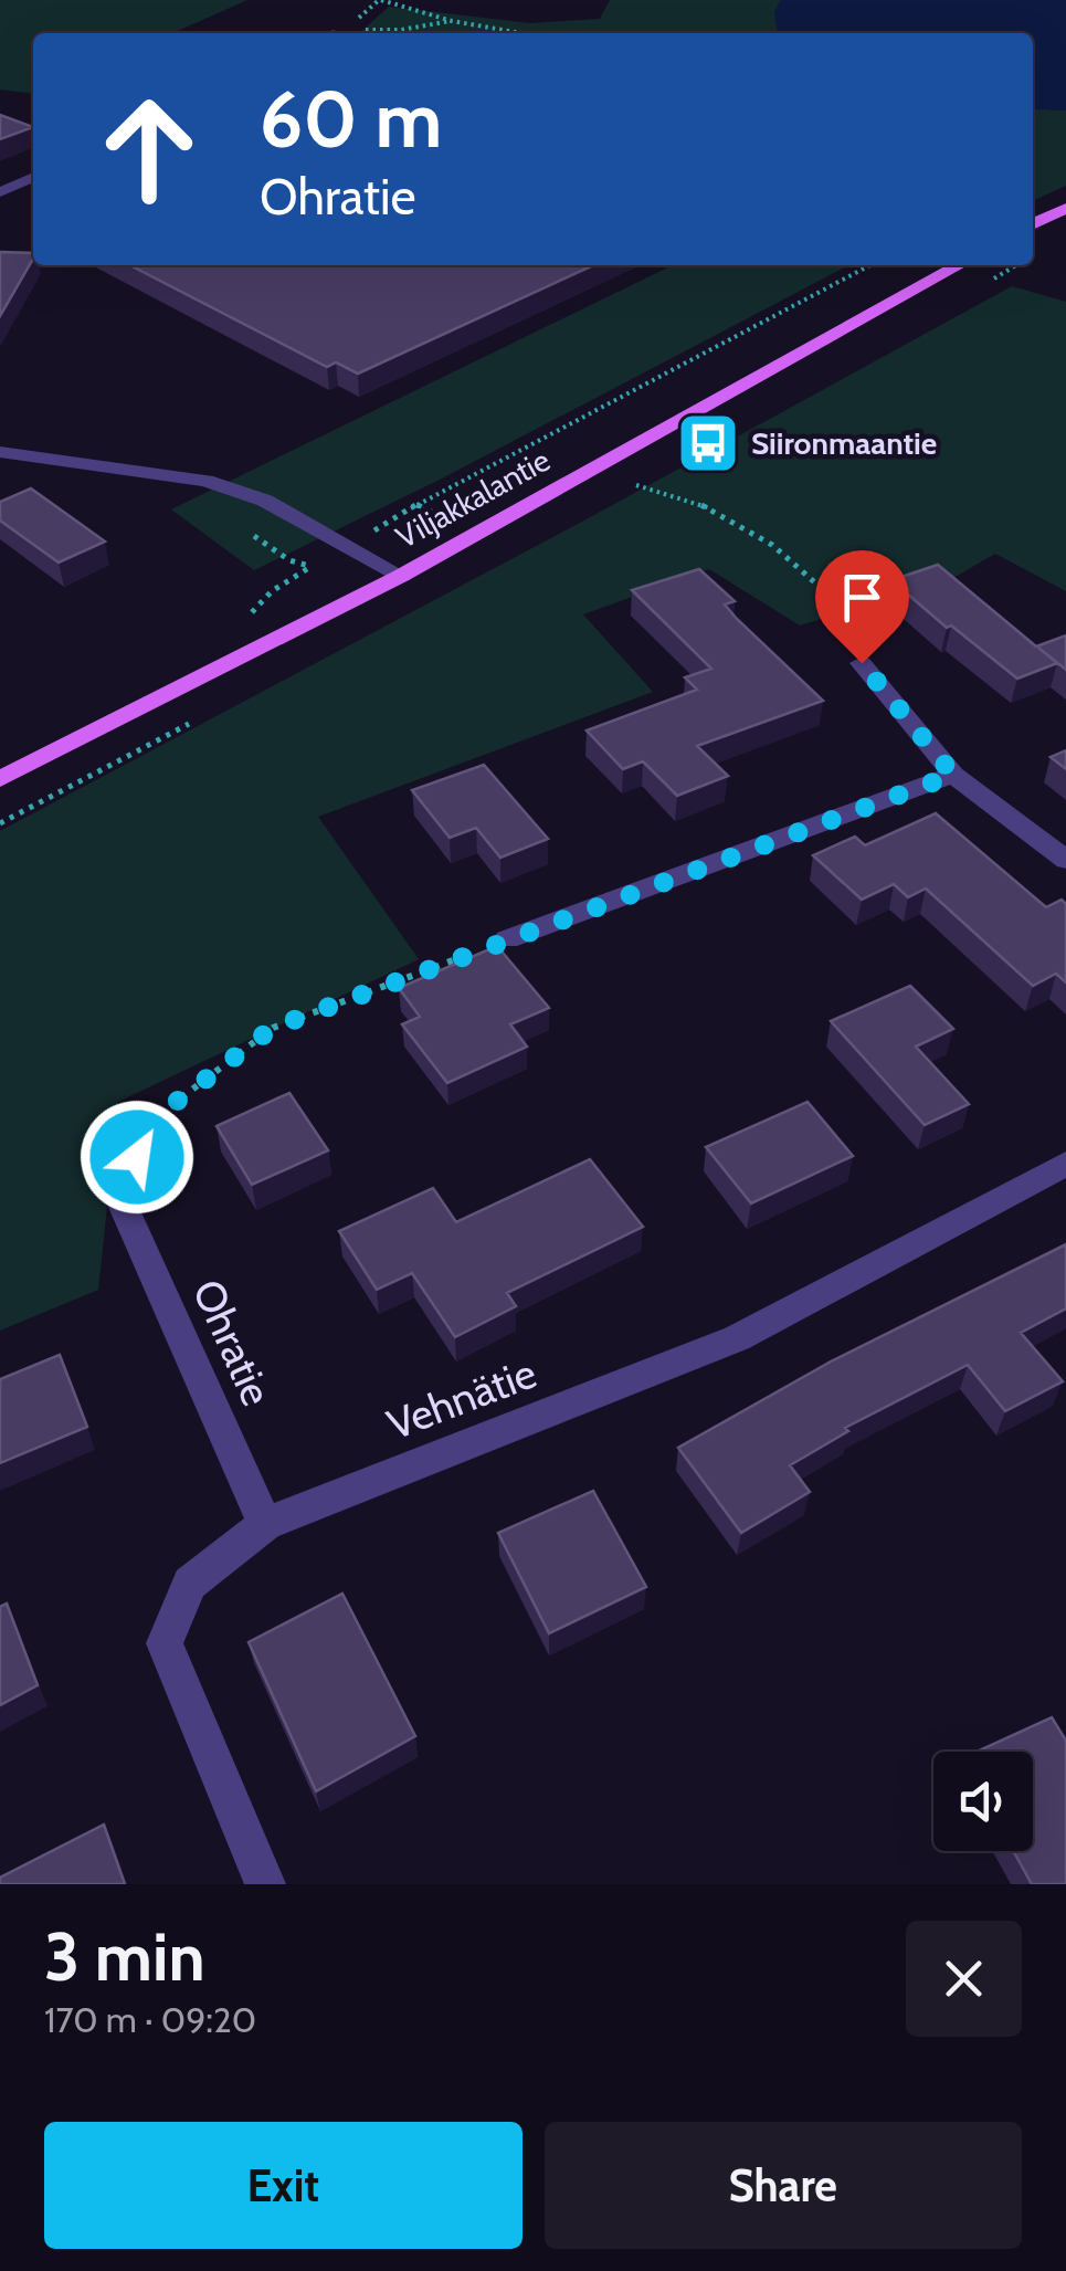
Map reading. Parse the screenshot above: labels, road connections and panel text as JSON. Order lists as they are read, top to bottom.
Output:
{
  "streets": {
    "main road": ["Viljakkalantie"],
    "street": ["Ohratie", "Vehnätie"]
  },
  "crossings": [
    ["Ohratie", "Vehnätie"]
  ],
  "places": {
    "bus stop": ["Siironmaantie"]
  },
  "page": {
    "turn": ["60 m", "Ohratie"],
    "heading": ["3 min", "170 m · 09:20"],
    "buttons": ["Exit", "Share"]
  }
}
